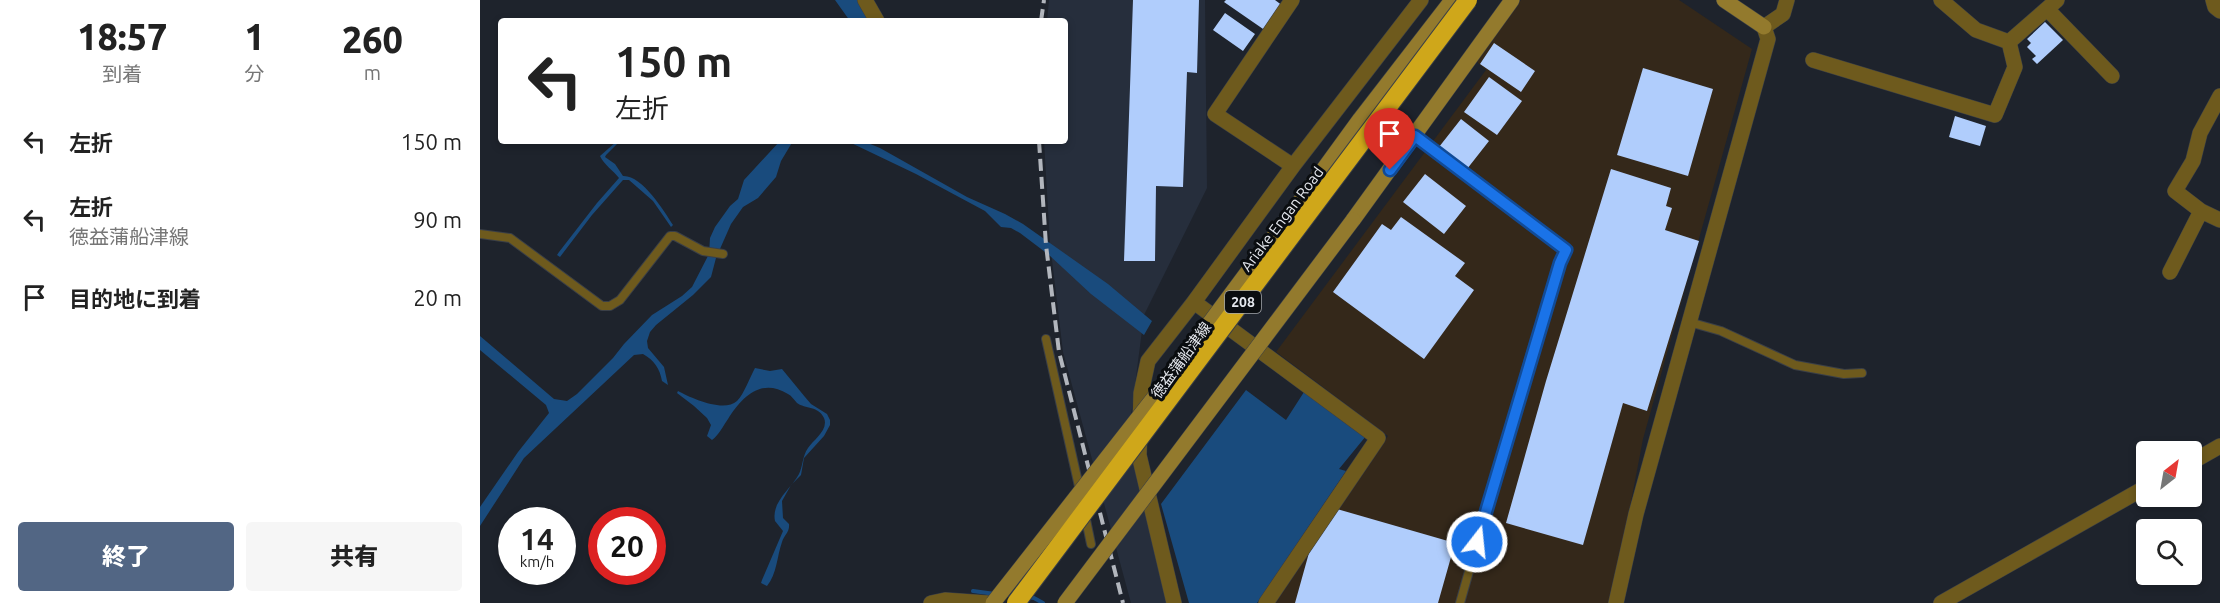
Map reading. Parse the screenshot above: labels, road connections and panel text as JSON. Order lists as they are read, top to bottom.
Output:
{
  "streets": {
    "highway": ["Ariake Engan Road", "208"],
    "main road": ["徳益蒲船津線"]
  },
  "north": "top right",
  "page": {
    "eta": [
      "18:57",
      "到着",
      "1",
      "分",
      "260",
      "m"
    ],
    "turn": ["150 m", "左折"],
    "list": [
      {
        "name": "左折",
        "value": "150 m"
      },
      {
        "name": "左折",
        "note": "徳益蒲船津線",
        "value": "90 m"
      },
      {
        "name": "目的地に到着",
        "value": "20 m"
      }
    ],
    "speed": "14 km/h",
    "limit": "20",
    "buttons": ["終了", "共有"]
  }
}
